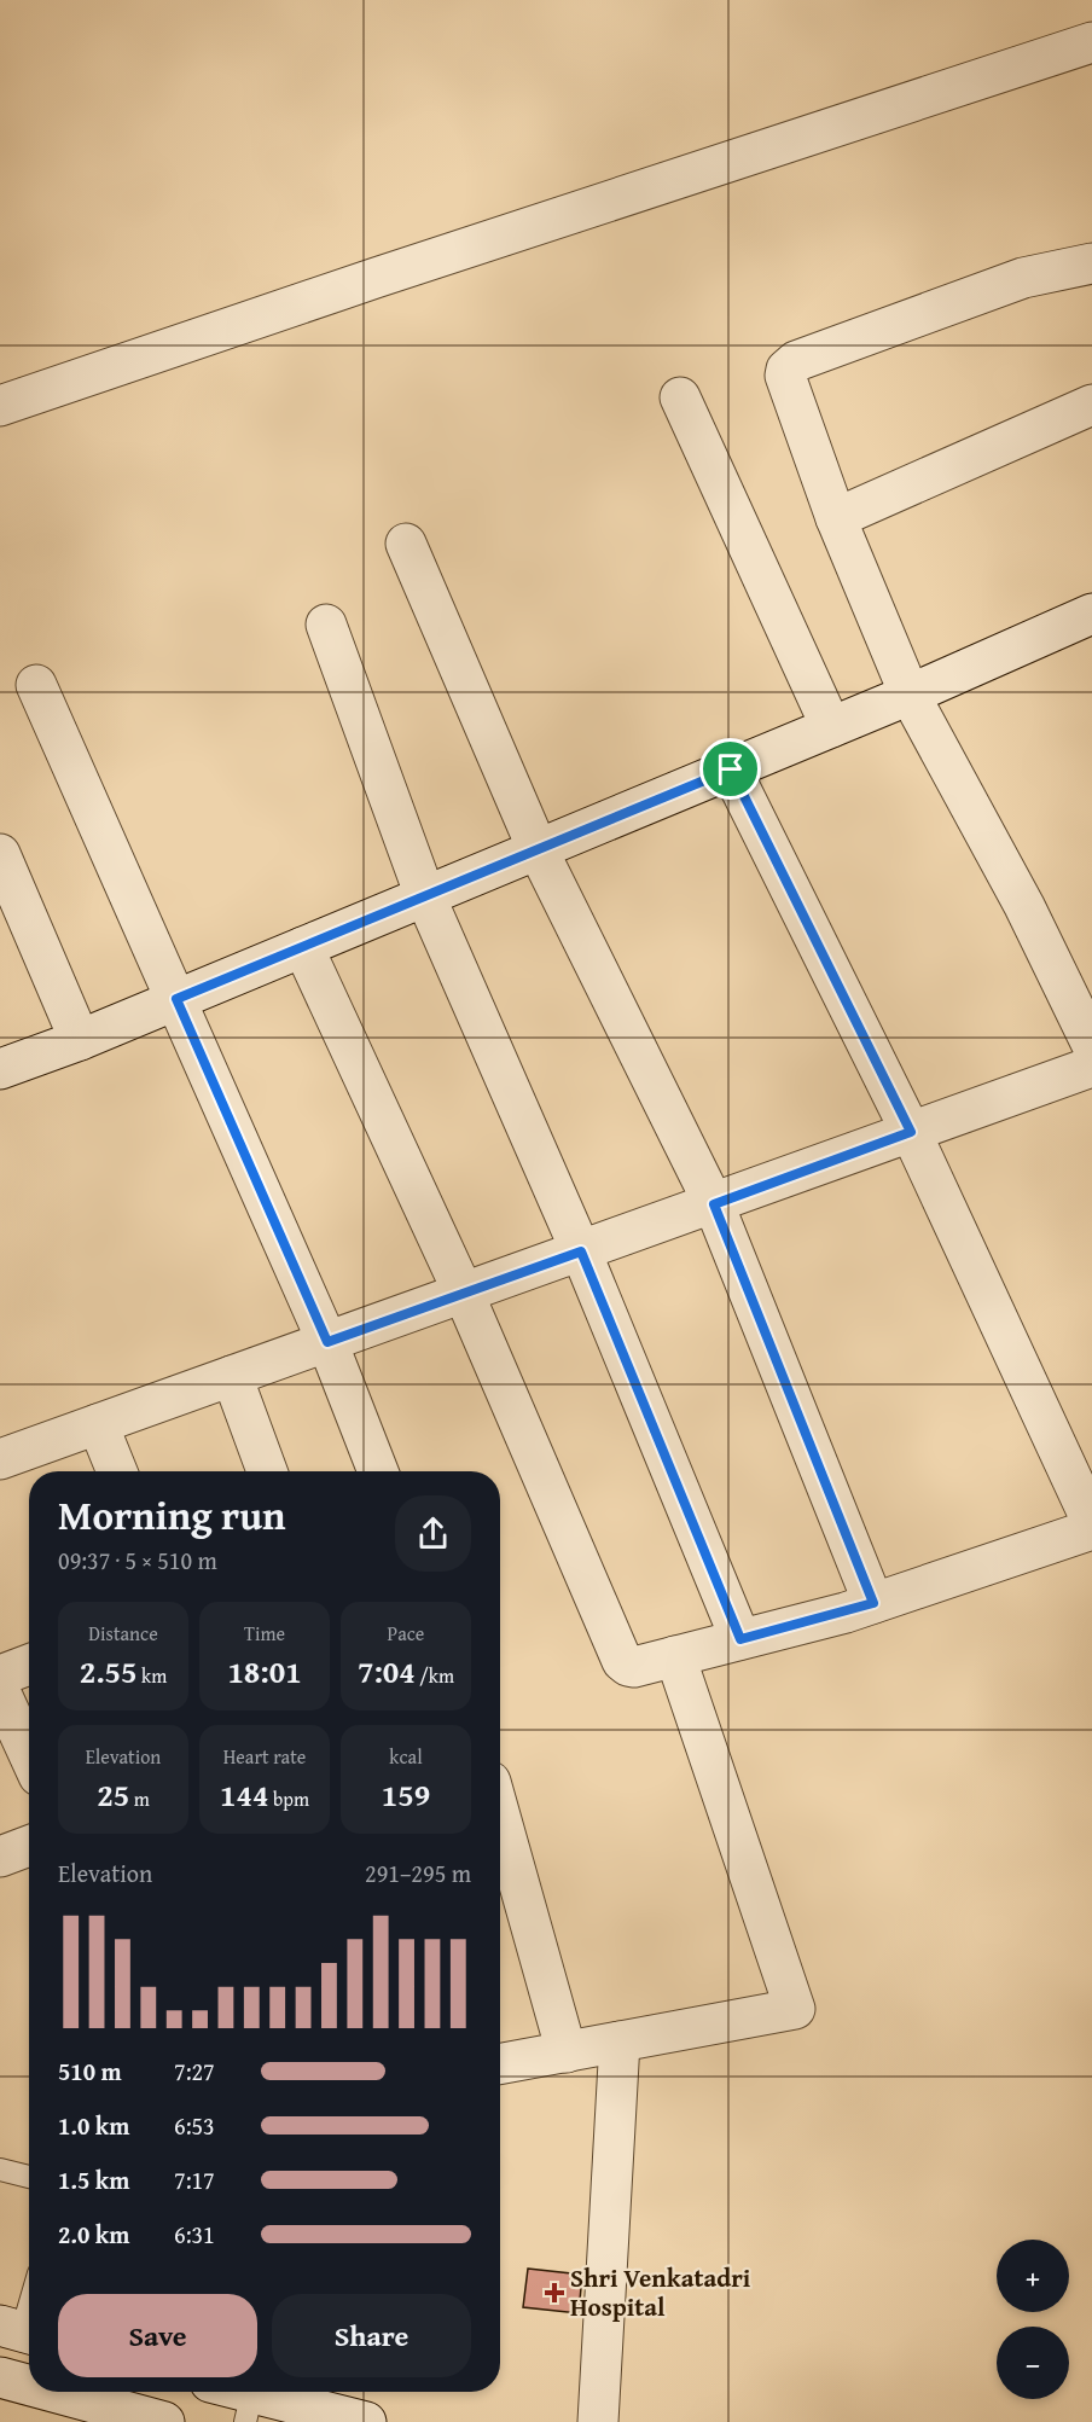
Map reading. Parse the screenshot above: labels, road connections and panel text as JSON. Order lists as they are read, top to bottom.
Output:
{
  "places": {
    "health": ["Shri Venkatadri Hospital"]
  },
  "page": {
    "heading": ["Morning run", "09:37 · 5 × 510 m"],
    "stats": [
      ["Distance", "2.55 km"],
      ["Time", "18:01"],
      ["Pace", "7:04 /km"],
      ["Elevation", "25 m"],
      ["Heart rate", "144 bpm"],
      ["kcal", "159"]
    ],
    "chart": ["Elevation", "291–295 m"],
    "list": [
      {
        "name": "510 m",
        "note": "7:27"
      },
      {
        "name": "1.0 km",
        "note": "6:53"
      },
      {
        "name": "1.5 km",
        "note": "7:17"
      },
      {
        "name": "2.0 km",
        "note": "6:31"
      }
    ],
    "map_buttons": ["+", "−"],
    "buttons": ["Save", "Share"]
  }
}
